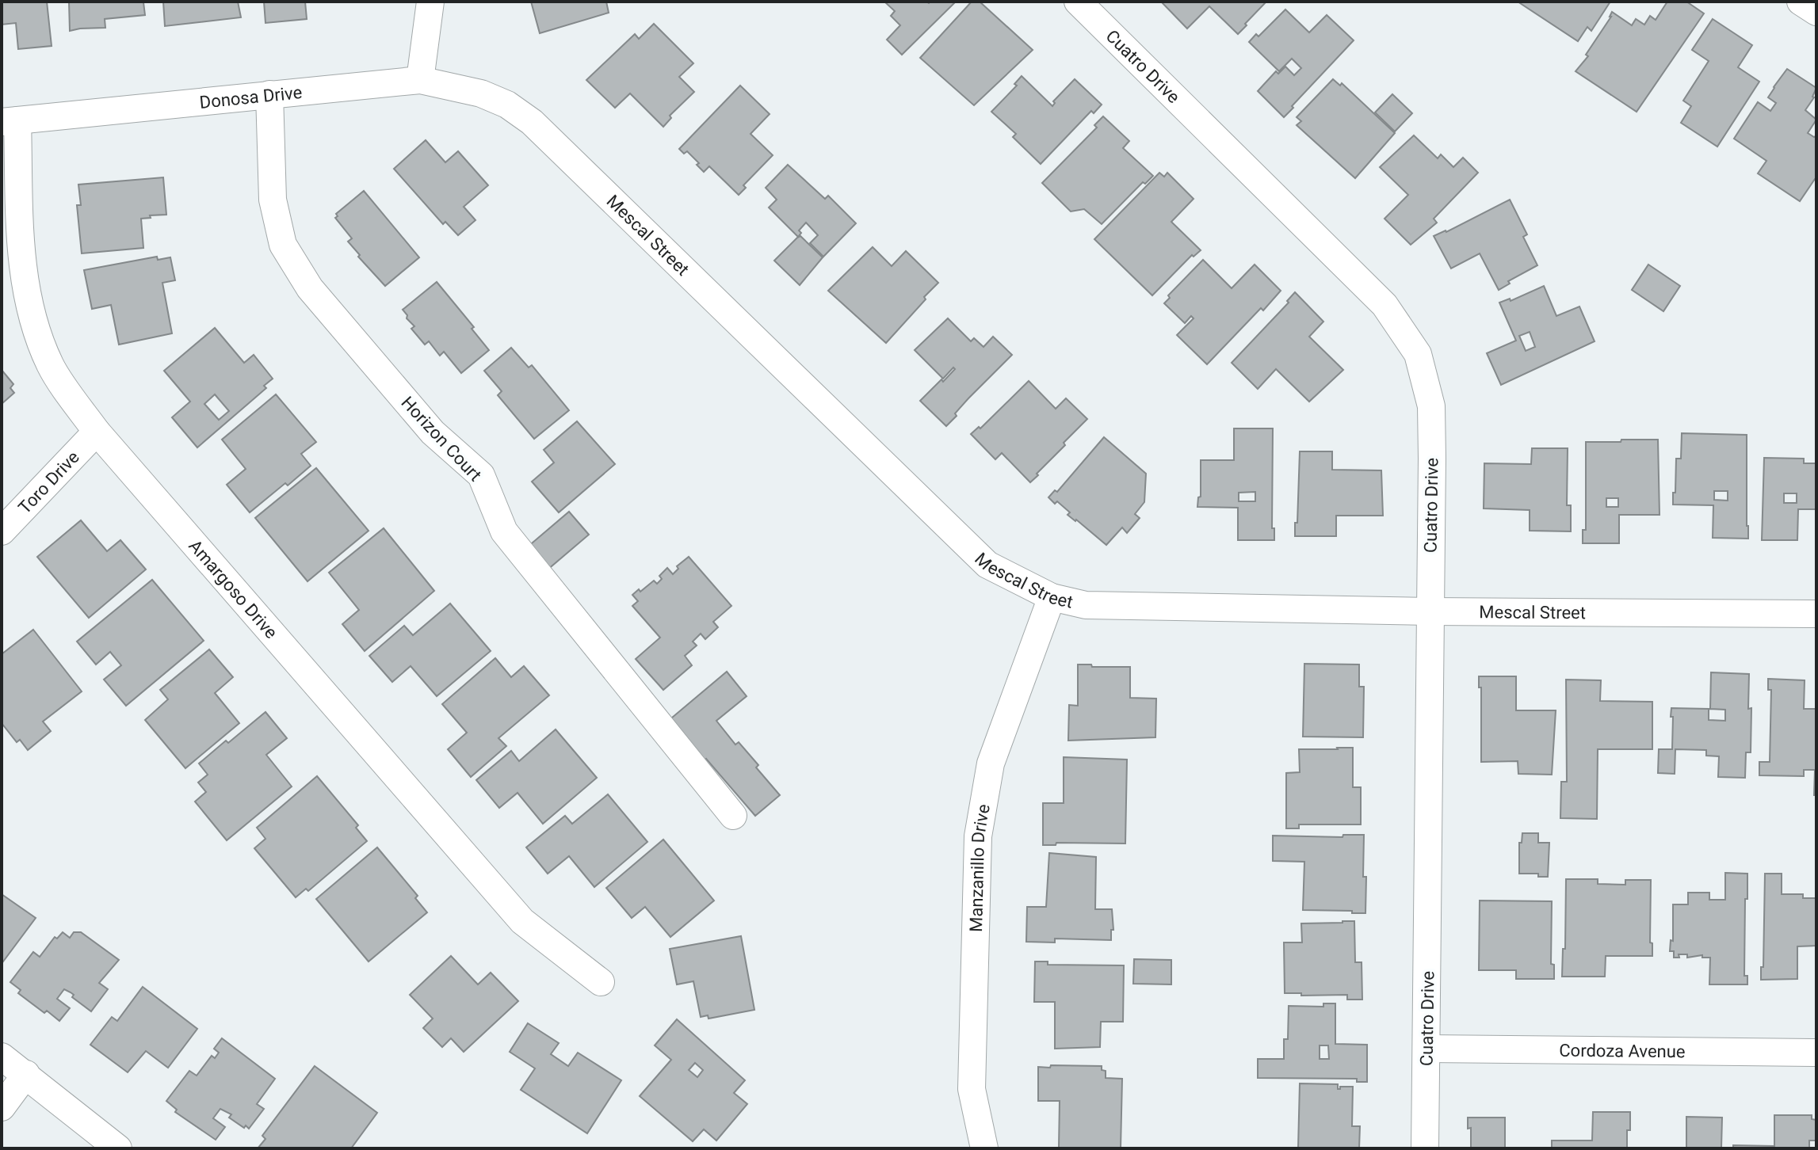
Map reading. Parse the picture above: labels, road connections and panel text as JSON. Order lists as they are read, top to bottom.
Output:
{
  "streets": {
    "street": [
      "Cuatro Drive",
      "Donosa Drive",
      "Mescal Street",
      "Horizon Court",
      "Toro Drive",
      "Amargoso Drive",
      "Manzanillo Drive",
      "Cordoza Avenue"
    ]
  },
  "crossings": [
    ["Cuatro Drive", "Mescal Street"],
    ["Cuatro Drive", "Cordoza Avenue"],
    ["Donosa Drive", "Mescal Street"],
    ["Donosa Drive", "Horizon Court"],
    ["Donosa Drive", "Amargoso Drive"],
    ["Mescal Street", "Manzanillo Drive"],
    ["Toro Drive", "Amargoso Drive"]
  ]
}
